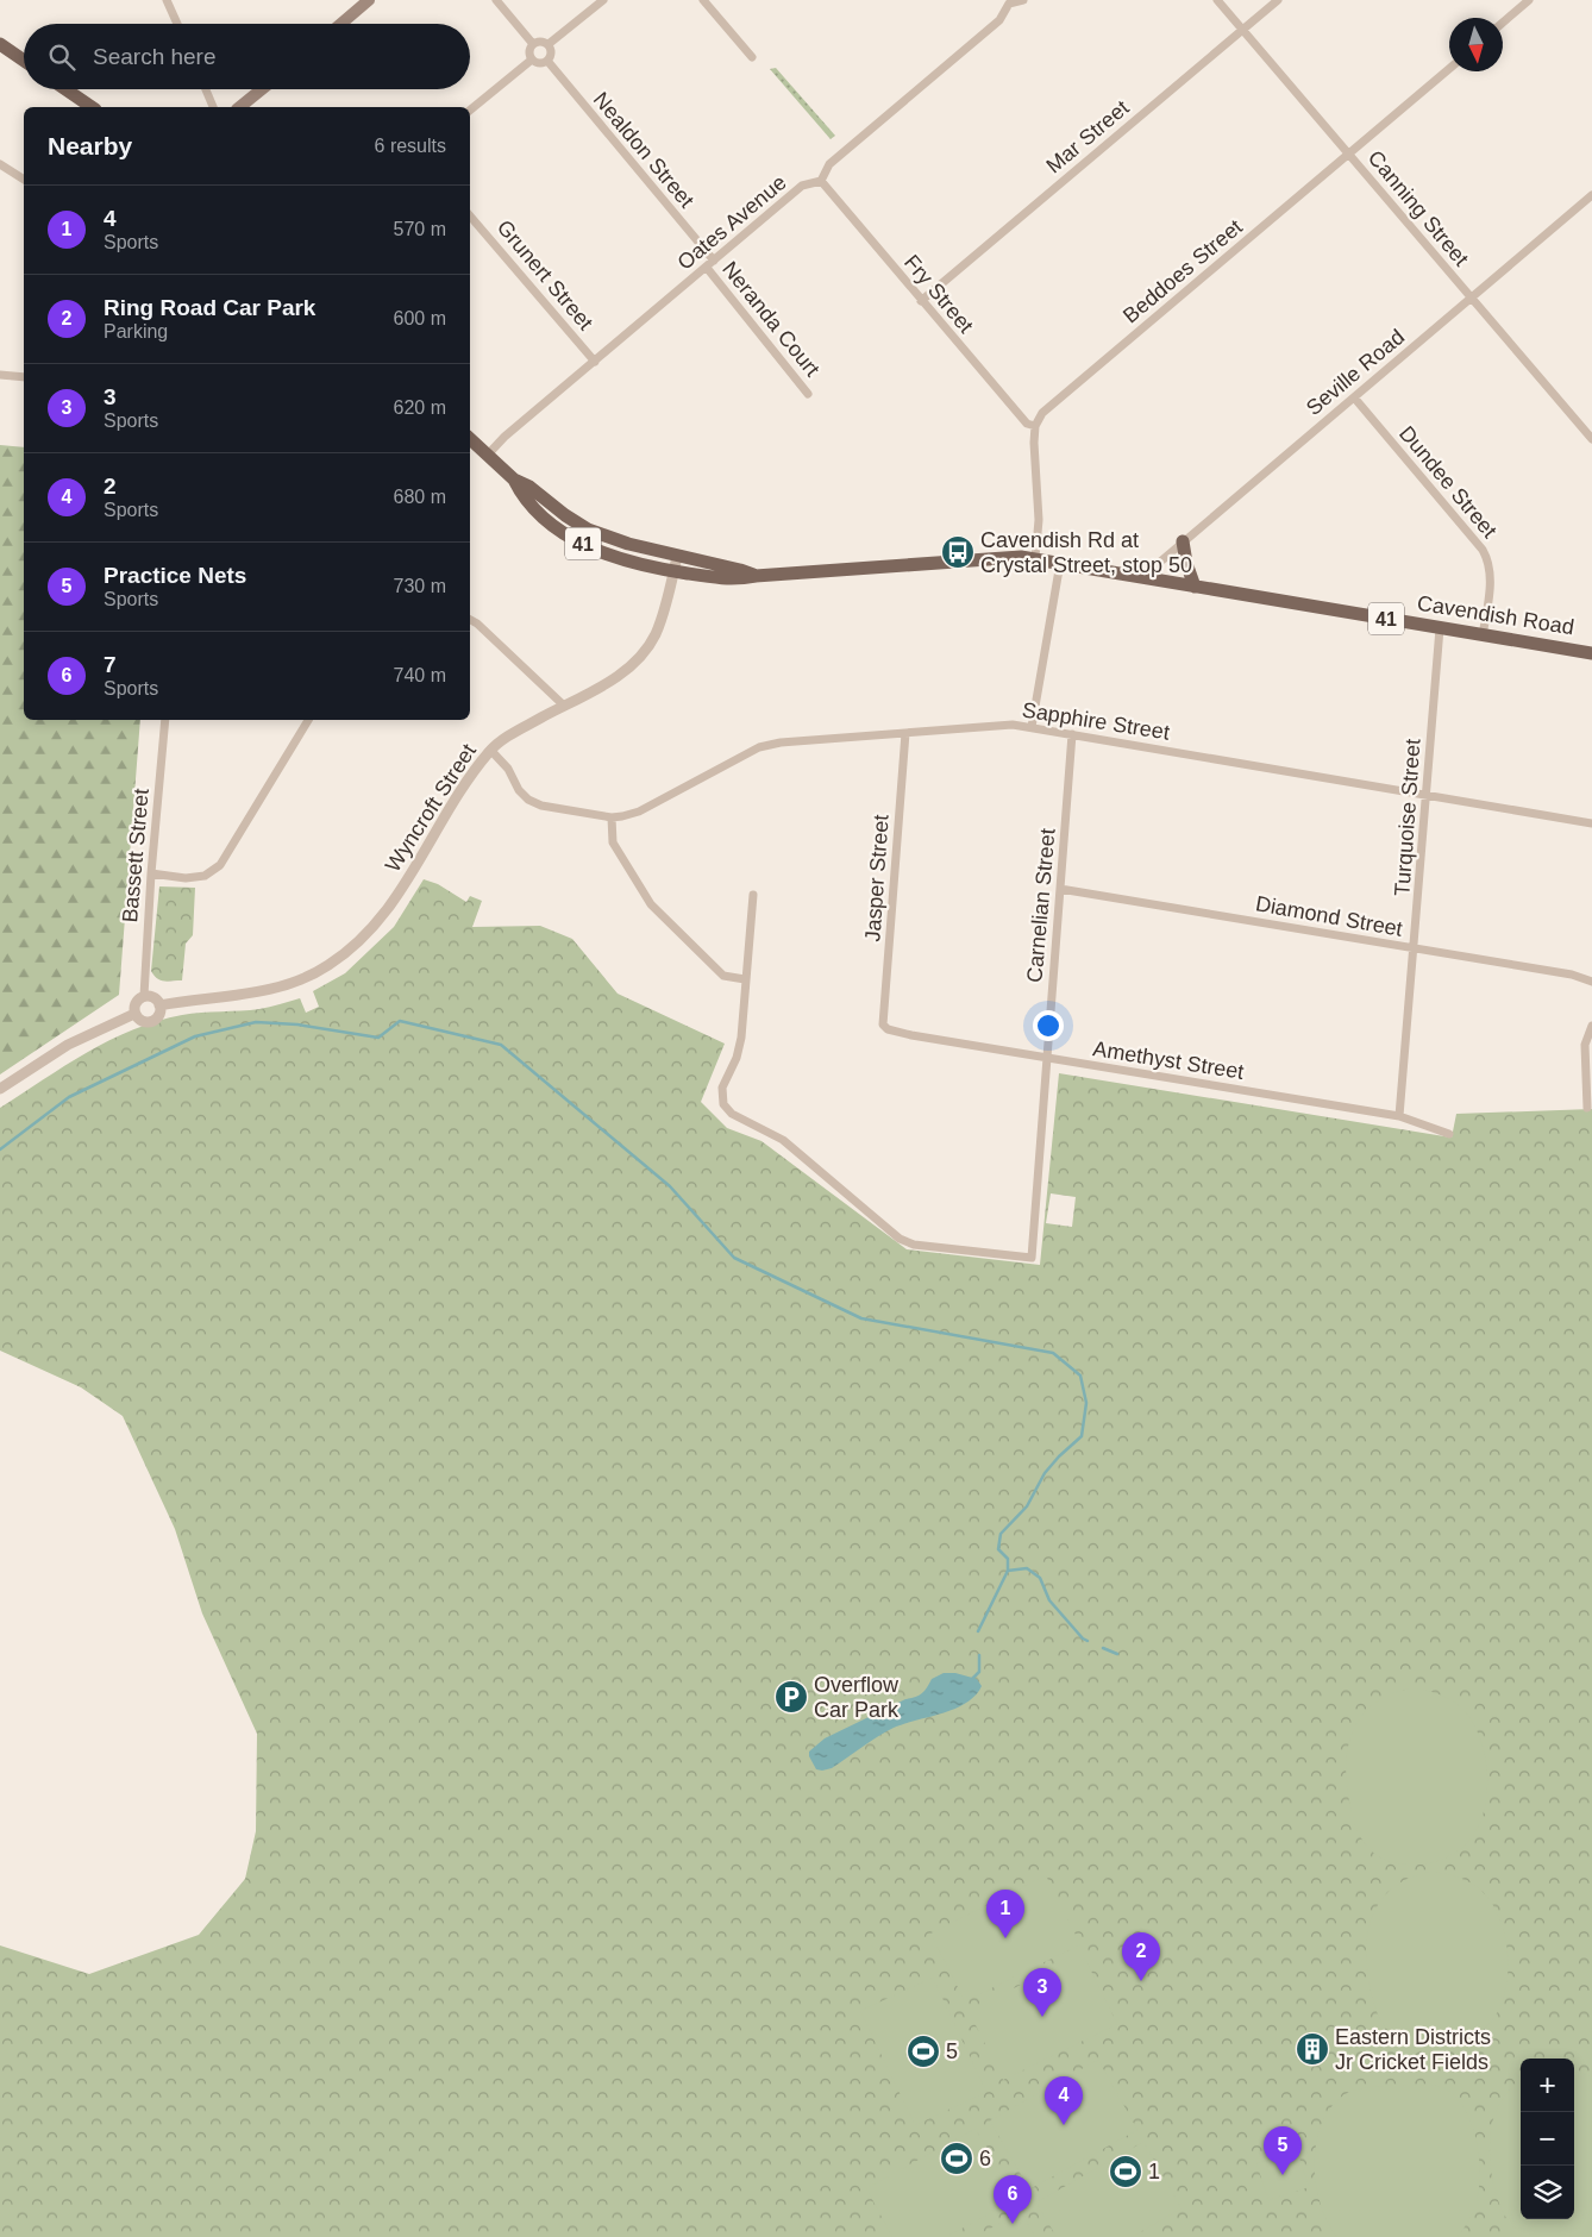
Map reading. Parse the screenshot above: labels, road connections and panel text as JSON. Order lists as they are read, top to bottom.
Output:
{
  "streets": {
    "main road": ["41", "Cavendish Road"],
    "street": [
      "Mar Street",
      "Nealdon Street",
      "Canning Street",
      "Oates Avenue",
      "Beddoes Street",
      "Grunert Street",
      "Fry Street",
      "Neranda Court",
      "Seville Road",
      "Dundee Street",
      "Sapphire Street",
      "Wyncroft Street",
      "Turquoise Street",
      "Bassett Street",
      "Jasper Street",
      "Carnelian Street",
      "Diamond Street",
      "Amethyst Street"
    ]
  },
  "crossings": [
    ["Mar Street", "Canning Street"],
    ["Mar Street", "Fry Street"],
    ["Nealdon Street", "Oates Avenue"],
    ["Canning Street", "Beddoes Street"],
    ["Canning Street", "Seville Road"],
    ["Oates Avenue", "Grunert Street"],
    ["Oates Avenue", "Fry Street"],
    ["Oates Avenue", "Neranda Court"],
    ["Oates Avenue", "Cavendish Road"],
    ["Beddoes Street", "Fry Street"],
    ["Seville Road", "Dundee Street"],
    ["Seville Road", "Cavendish Road"],
    ["Dundee Street", "Cavendish Road"],
    ["Cavendish Road", "Wyncroft Street"],
    ["Cavendish Road", "Turquoise Street"],
    ["Sapphire Street", "Wyncroft Street"],
    ["Sapphire Street", "Turquoise Street"],
    ["Sapphire Street", "Jasper Street"],
    ["Sapphire Street", "Carnelian Street"],
    ["Wyncroft Street", "Bassett Street"],
    ["Turquoise Street", "Diamond Street"],
    ["Turquoise Street", "Amethyst Street"],
    ["Jasper Street", "Amethyst Street"],
    ["Carnelian Street", "Diamond Street"],
    ["Carnelian Street", "Amethyst Street"]
  ],
  "places": {
    "bus stop": ["Cavendish Rd at Crystal Street, stop 50"],
    "parking": ["Overflow Car Park"],
    "building": ["Eastern Districts Jr Cricket Fields"],
    "sports": ["5", "6", "1"]
  },
  "north": "bottom",
  "page": {
    "search": "Search here",
    "heading": ["Nearby", "6 results"],
    "list": [
      {
        "mark": "1",
        "name": "4",
        "note": "Sports",
        "value": "570 m"
      },
      {
        "mark": "2",
        "name": "Ring Road Car Park",
        "note": "Parking",
        "value": "600 m"
      },
      {
        "mark": "3",
        "name": "3",
        "note": "Sports",
        "value": "620 m"
      },
      {
        "mark": "4",
        "name": "2",
        "note": "Sports",
        "value": "680 m"
      },
      {
        "mark": "5",
        "name": "Practice Nets",
        "note": "Sports",
        "value": "730 m"
      },
      {
        "mark": "6",
        "name": "7",
        "note": "Sports",
        "value": "740 m"
      }
    ],
    "pins": [
      "1",
      "2",
      "3",
      "4",
      "5",
      "6"
    ],
    "map_buttons": ["+", "−"]
  }
}
